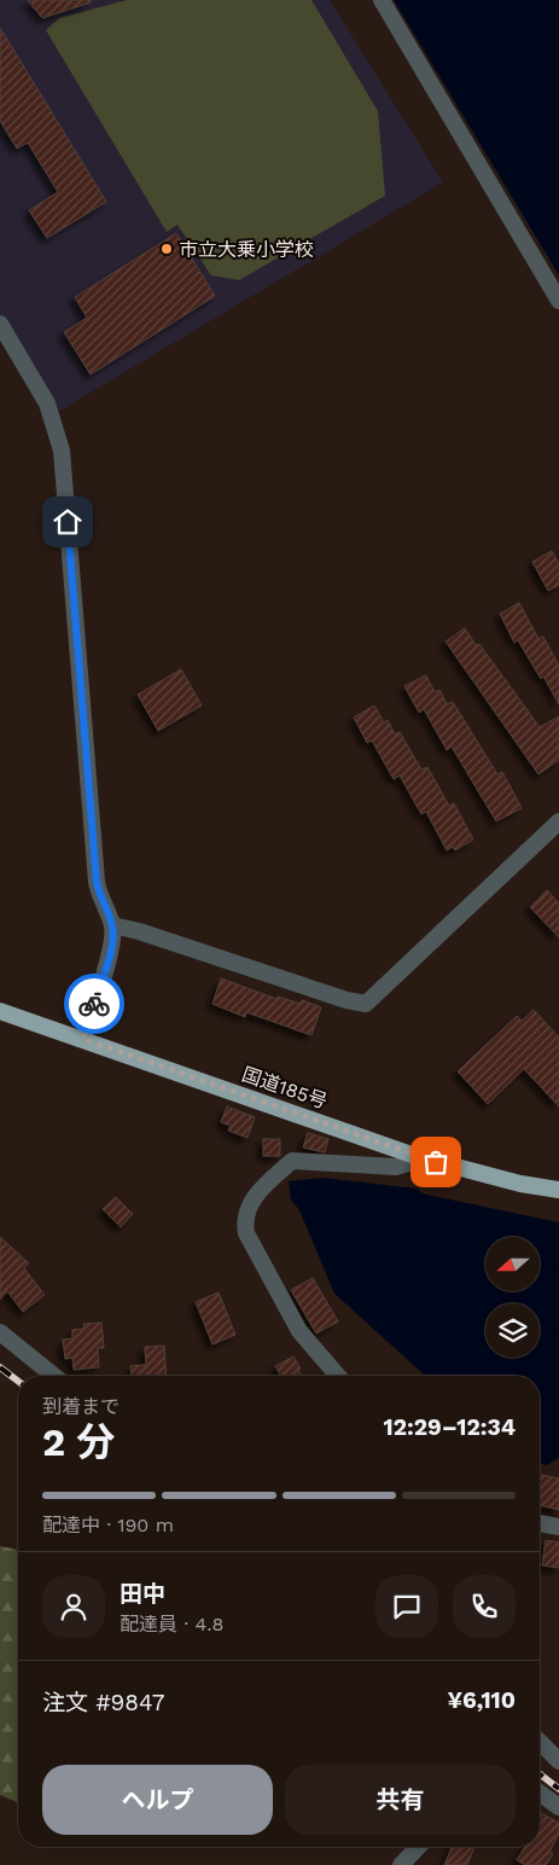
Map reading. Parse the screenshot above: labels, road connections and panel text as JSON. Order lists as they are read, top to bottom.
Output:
{
  "streets": {
    "highway": ["国道185号"]
  },
  "places": ["市立大乗小学校"],
  "north": "left",
  "page": {
    "heading": ["2 分", "到着まで", "12:29–12:34"],
    "panel": [
      "田中",
      "配達員 · 4.8",
      "注文 #9847",
      "¥6,110"
    ],
    "bar": "配達中 · 190 m",
    "buttons": ["ヘルプ", "共有"]
  }
}
